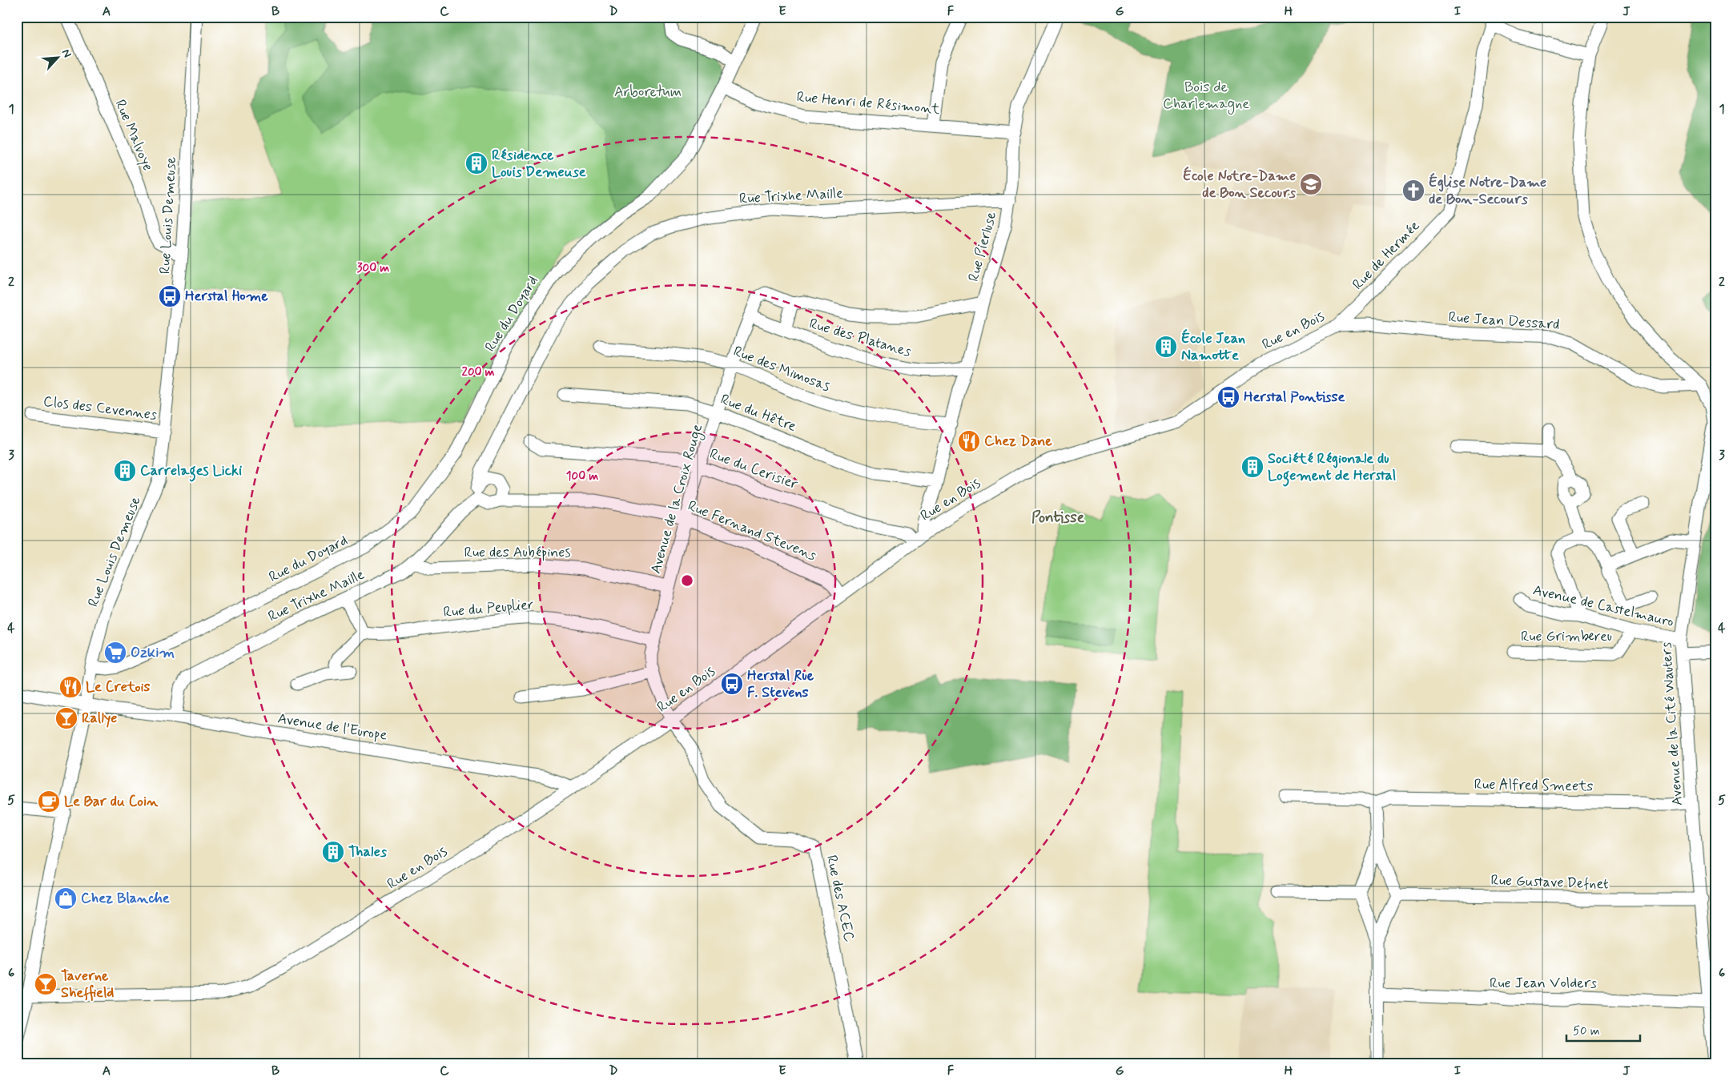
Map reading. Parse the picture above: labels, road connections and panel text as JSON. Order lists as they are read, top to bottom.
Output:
{
  "streets": {
    "street": [
      "Rue Henri de Résimont",
      "Rue Malvoye",
      "Rue Trixhe Maille",
      "Rue Louis Demeuse",
      "Rue Pierluse",
      "Rue de Hermée",
      "Rue du Doyard",
      "Rue Jean Dessard",
      "Rue en Bois",
      "Rue des Platanes",
      "Rue des Mimosas",
      "Clos des Cevennes",
      "Rue du Hêtre",
      "Rue du Cerisier",
      "Avenue de la Croix Rouge",
      "Rue Fernand Stevens",
      "Rue des Aubépines",
      "Avenue de Castelmauro",
      "Rue du Peuplier",
      "Rue Grimbereu",
      "Avenue de la Cité Wauters",
      "Avenue de l'Europe",
      "Rue Alfred Smeets",
      "Rue Gustave Defnet",
      "Rue des ACEC",
      "Rue Jean Volders"
    ]
  },
  "crossings": [
    ["Rue Henri de Résimont", "Rue Pierluse"],
    ["Rue Henri de Résimont", "Rue du Doyard"],
    ["Rue Malvoye", "Rue Louis Demeuse"],
    ["Rue Trixhe Maille", "Rue Pierluse"],
    ["Rue Trixhe Maille", "Rue Fernand Stevens"],
    ["Rue Trixhe Maille", "Rue des Aubépines"],
    ["Rue Trixhe Maille", "Avenue de l'Europe"],
    ["Rue Louis Demeuse", "Rue du Doyard"],
    ["Rue Louis Demeuse", "Rue en Bois"],
    ["Rue Louis Demeuse", "Clos des Cevennes"],
    ["Rue Louis Demeuse", "Avenue de l'Europe"],
    ["Rue Pierluse", "Rue en Bois"],
    ["Rue Pierluse", "Rue des Platanes"],
    ["Rue Pierluse", "Rue des Mimosas"],
    ["Rue Pierluse", "Rue du Hêtre"],
    ["Rue de Hermée", "Rue Jean Dessard"],
    ["Rue de Hermée", "Rue en Bois"],
    ["Rue Jean Dessard", "Rue en Bois"],
    ["Rue Jean Dessard", "Avenue de la Cité Wauters"],
    ["Rue en Bois", "Rue du Cerisier"],
    ["Rue en Bois", "Avenue de la Croix Rouge"],
    ["Rue en Bois", "Rue Fernand Stevens"],
    ["Rue en Bois", "Avenue de l'Europe"],
    ["Rue en Bois", "Rue des ACEC"],
    ["Rue des Platanes", "Avenue de la Croix Rouge"],
    ["Rue des Mimosas", "Avenue de la Croix Rouge"],
    ["Rue du Hêtre", "Avenue de la Croix Rouge"],
    ["Rue du Cerisier", "Avenue de la Croix Rouge"],
    ["Avenue de la Croix Rouge", "Rue Fernand Stevens"],
    ["Avenue de la Croix Rouge", "Rue des Aubépines"],
    ["Avenue de la Croix Rouge", "Rue du Peuplier"],
    ["Avenue de la Croix Rouge", "Rue des ACEC"],
    ["Avenue de Castelmauro", "Rue Grimbereu"],
    ["Avenue de Castelmauro", "Avenue de la Cité Wauters"],
    ["Avenue de la Cité Wauters", "Rue Alfred Smeets"],
    ["Avenue de la Cité Wauters", "Rue Gustave Defnet"],
    ["Avenue de la Cité Wauters", "Rue Jean Volders"]
  ],
  "districts": ["Pontisse"],
  "parks": ["Bois de Charlemagne", "Arboretum"],
  "places": {
    "building": [
      "Résidence Louis Demeuse",
      "École Jean Namotte",
      "Société Régionale du Logement de Herstal",
      "Carrelages Licki",
      "Thales"
    ],
    "school or university": ["École Notre-Dame de Bon Secours"],
    "church": ["Église Notre-Dame de Bon-Secours"],
    "bus stop": ["Herstal Home", "Herstal Pontisse", "Herstal Rue F. Stevens"],
    "restaurant": ["Chez Dane", "Le Cretois"],
    "supermarket": ["Ozkim"],
    "bar": ["Rallye", "Taverne Sheffield"],
    "cafe": ["Le Bar du Coin"],
    "shop": ["Chez Blanche"]
  },
  "scale_bar": "50 m",
  "north": "top right",
  "grid": {
    "columns": [
      "A",
      "B",
      "C",
      "D",
      "E",
      "F",
      "G",
      "H",
      "I",
      "J"
    ],
    "rows": [
      "1",
      "2",
      "3",
      "4",
      "5",
      "6"
    ]
  },
  "rings": ["300 m", "200 m", "100 m"]
}
